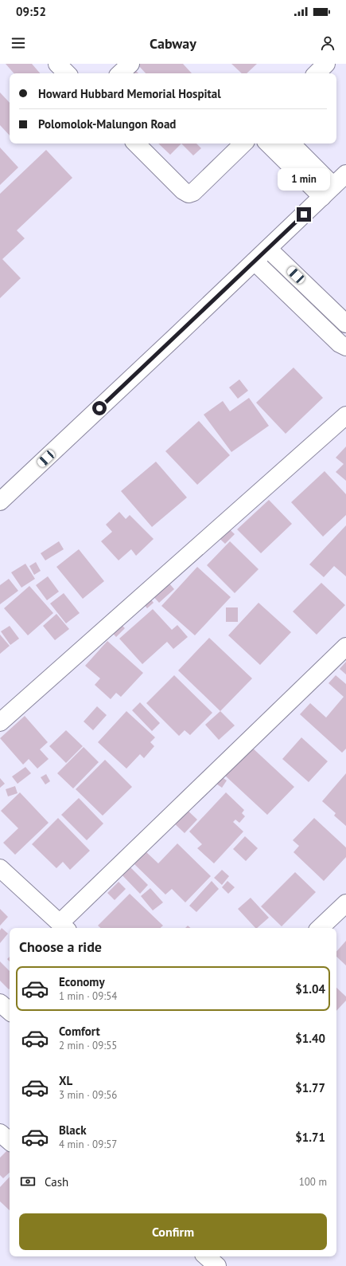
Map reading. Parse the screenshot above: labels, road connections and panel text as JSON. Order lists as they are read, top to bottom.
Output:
{
  "page": {
    "status": "09:52",
    "header": "Cabway",
    "banner": ["Howard Hubbard Memorial Hospital", "Polomolok-Malungon Road"],
    "bubble": "1 min",
    "heading": "Choose a ride",
    "list": [
      {
        "name": "Economy",
        "note": "1 min · 09:54",
        "value": "$1.04"
      },
      {
        "name": "Comfort",
        "note": "2 min · 09:55",
        "value": "$1.40"
      },
      {
        "name": "XL",
        "note": "3 min · 09:56",
        "value": "$1.77"
      },
      {
        "name": "Black",
        "note": "4 min · 09:57",
        "value": "$1.71"
      }
    ],
    "pay": ["Cash", "100 m"],
    "buttons": "Confirm"
  }
}
